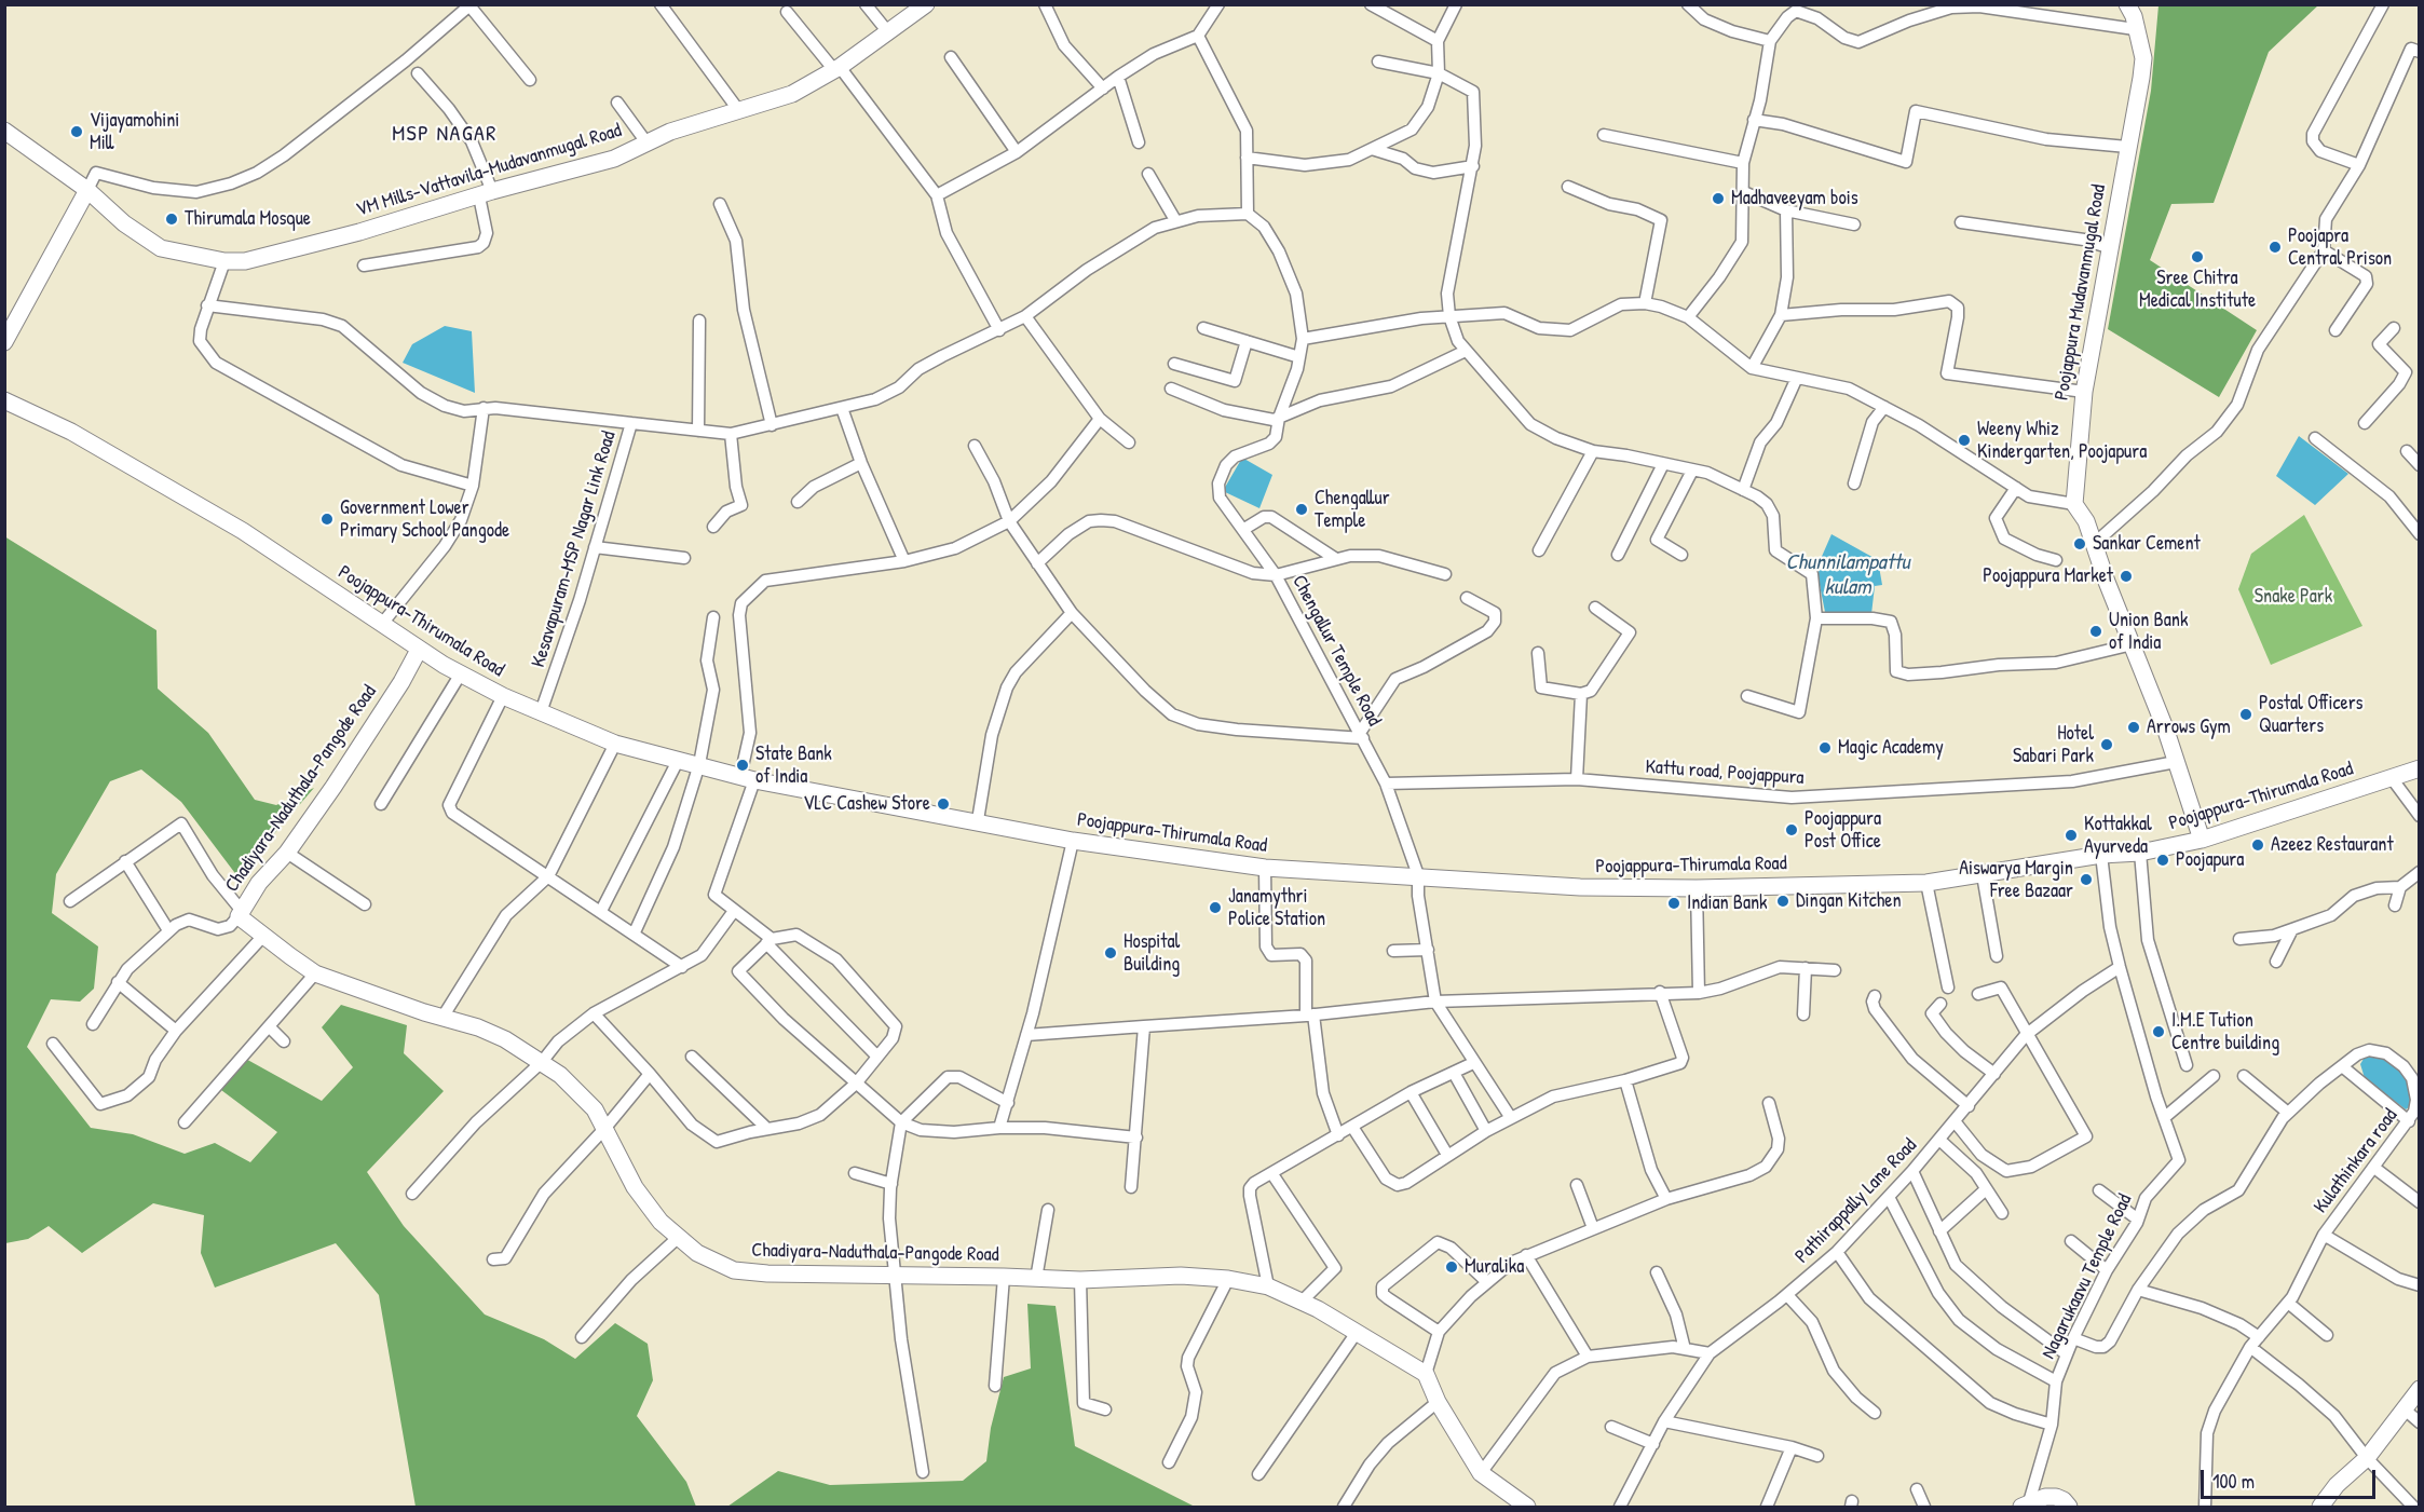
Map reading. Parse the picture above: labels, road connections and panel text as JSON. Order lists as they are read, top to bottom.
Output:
{
  "streets": {
    "street": [
      "VM Mills-Vattavila-Mudavanmugal Road",
      "Poojappura Mudavanmugal Road",
      "Kesavapuram-MSP Nagar Link Road",
      "Poojappura-Thirumala Road",
      "Chengallur Temple Road",
      "Kattu road, Poojappura",
      "Chadiyara-Naduthala-Pangode Road",
      "Kulathinkara road",
      "Pathirappally Lane Road",
      "Nagarukaavu Temple Road"
    ]
  },
  "crossings": [
    ["Kesavapuram-MSP Nagar Link Road", "Poojappura-Thirumala Road"],
    ["Poojappura-Thirumala Road", "Chengallur Temple Road"],
    ["Poojappura-Thirumala Road", "Chadiyara-Naduthala-Pangode Road"],
    ["Poojappura-Thirumala Road", "Nagarukaavu Temple Road"],
    ["Chengallur Temple Road", "Kattu road, Poojappura"],
    ["Kulathinkara road", "Nagarukaavu Temple Road"],
    ["Pathirappally Lane Road", "Nagarukaavu Temple Road"]
  ],
  "districts": ["MSP NAGAR"],
  "water": ["Chunnilampattu kulam"],
  "parks": ["Snake Park"],
  "places": [
    "Vijayamohini Mill",
    "Madhaveeyam bois",
    "Thirumala Mosque",
    "Poojapra Central Prison",
    "Sree Chitra Medical Institute",
    "Weeny Whiz Kindergarten, Poojapura",
    "Chengallur Temple",
    "Government Lower Primary School Pangode",
    "Sankar Cement",
    "Poojappura Market",
    "Union Bank of India",
    "Postal Officers Quarters",
    "Arrows Gym",
    "Hotel Sabari Park",
    "Magic Academy",
    "State Bank of India",
    "VLC Cashew Store",
    "Poojappura Post Office",
    "Kottakkal Ayurveda",
    "Azeez Restaurant",
    "Poojapura",
    "Aiswarya Margin Free Bazaar",
    "Dingan Kitchen",
    "Indian Bank",
    "Janamythri Police Station",
    "Hospital Building",
    "I.M.E Tution Centre building",
    "Muralika"
  ],
  "scale_bar": "100 m"
}
